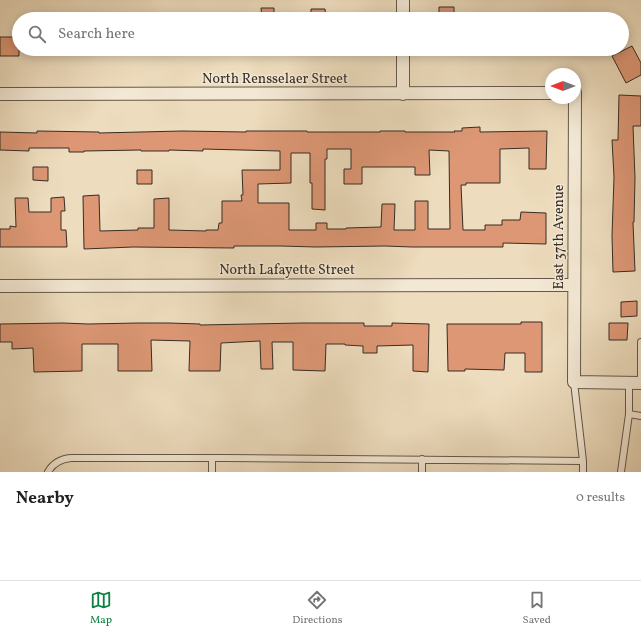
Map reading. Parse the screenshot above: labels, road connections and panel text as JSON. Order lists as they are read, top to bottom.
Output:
{
  "streets": {
    "street": ["North Rensselaer Street", "East 37th Avenue", "North Lafayette Street"]
  },
  "crossings": [
    ["East 37th Avenue", "North Lafayette Street"]
  ],
  "north": "left",
  "page": {
    "search": "Search here",
    "heading": ["Nearby", "0 results"],
    "nav": ["Map", "Directions", "Saved"]
  }
}
